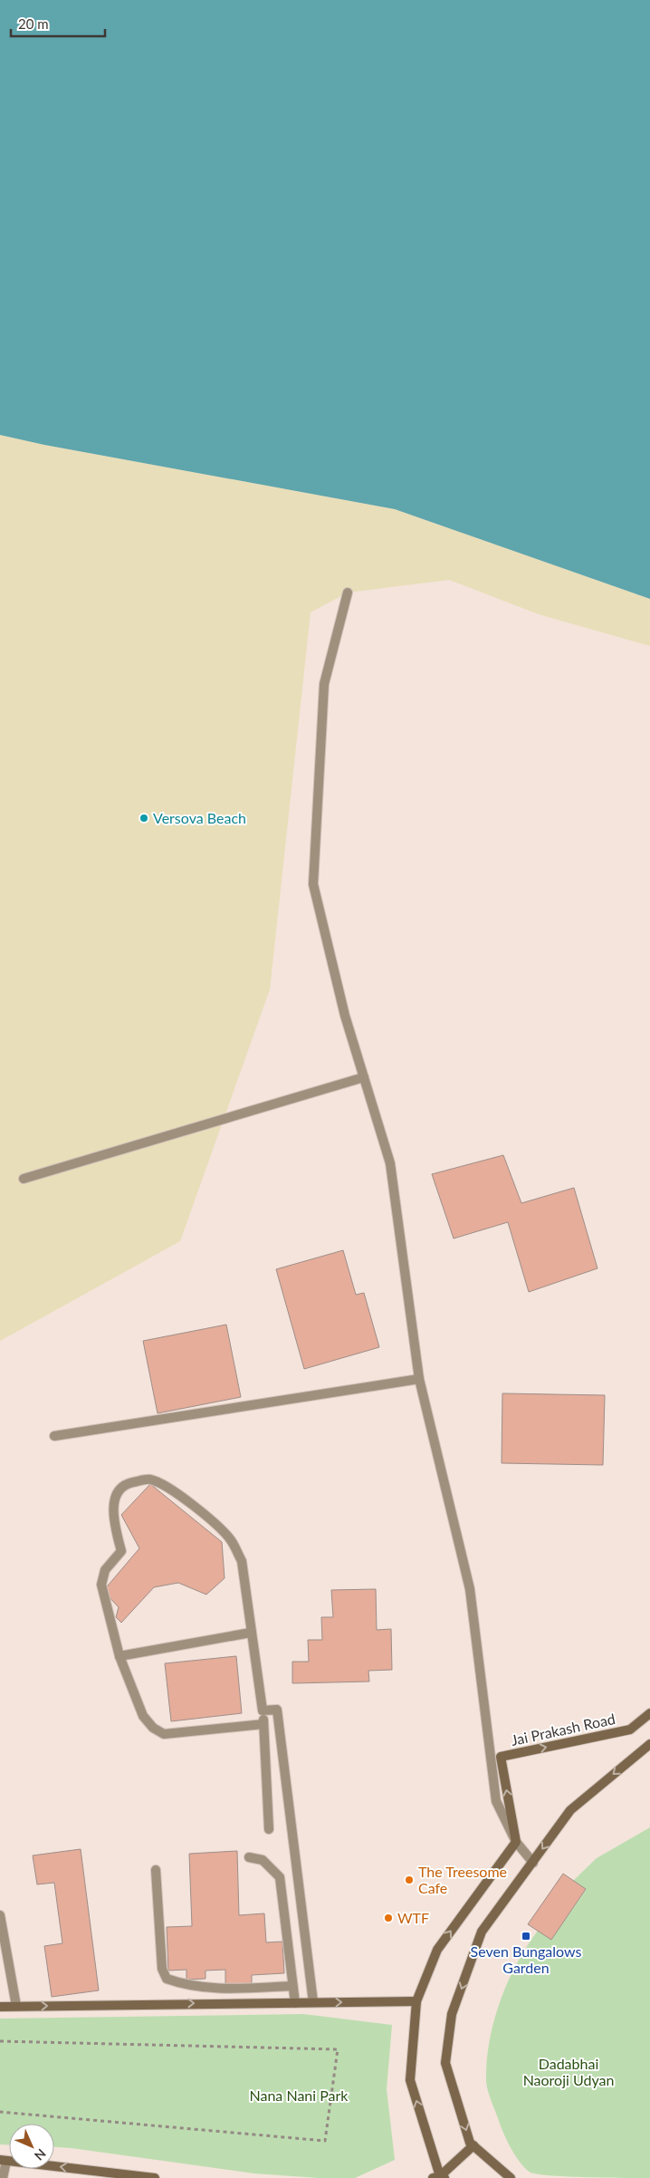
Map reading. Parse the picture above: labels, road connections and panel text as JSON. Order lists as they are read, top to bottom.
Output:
{
  "streets": {
    "main road": ["Jai Prakash Road"]
  },
  "parks": ["Dadabhai Naoroji Udyan", "Nana Nani Park"],
  "places": {
    "other": ["Versova Beach", "The Treesome Cafe", "WTF"],
    "transit": ["Seven Bungalows Garden"]
  },
  "scale_bar": "20 m",
  "north": "bottom right"
}
